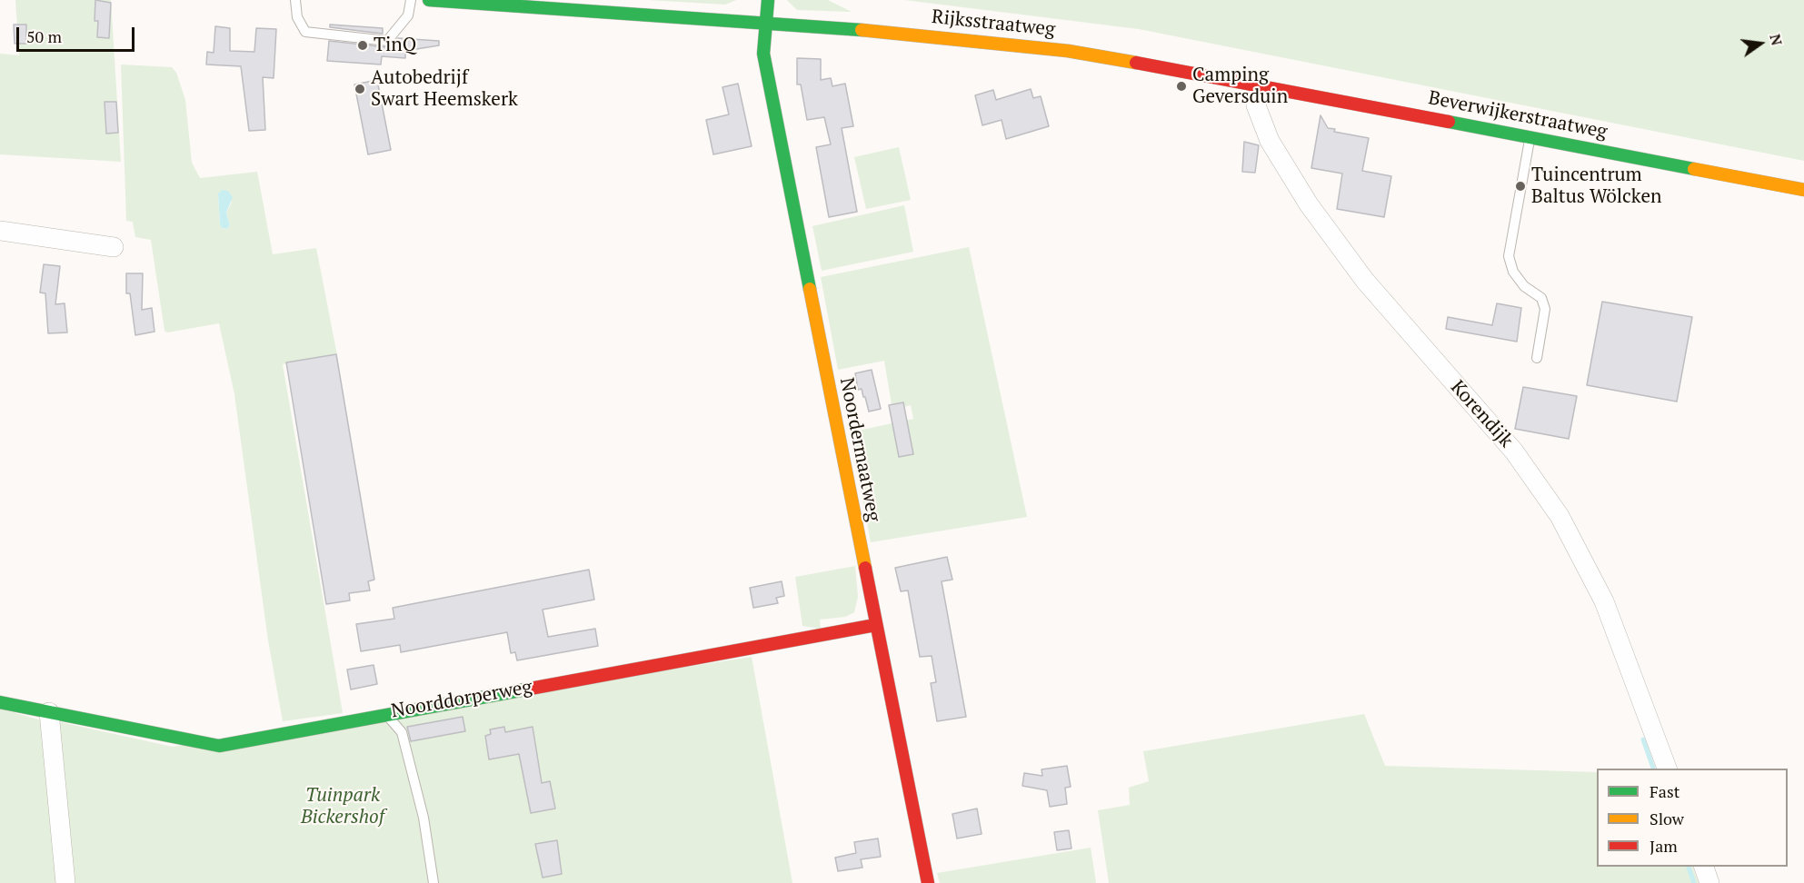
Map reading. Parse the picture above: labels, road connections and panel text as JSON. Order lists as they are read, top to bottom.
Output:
{
  "streets": {
    "street": [
      "Rijksstraatweg",
      "Beverwijkerstraatweg",
      "Korendijk",
      "Noordermaatweg",
      "Noorddorperweg"
    ]
  },
  "crossings": [
    ["Rijksstraatweg", "Beverwijkerstraatweg"],
    ["Rijksstraatweg", "Noordermaatweg"],
    ["Beverwijkerstraatweg", "Korendijk"],
    ["Noordermaatweg", "Noorddorperweg"]
  ],
  "parks": ["Tuinpark Bickershof"],
  "places": [
    "TinQ",
    "Camping Geversduin",
    "Autobedrijf Swart Heemskerk",
    "Tuincentrum Baltus Wölcken"
  ],
  "legend": ["Fast", "Slow", "Jam"],
  "scale_bar": "50 m",
  "north": "right"
}
